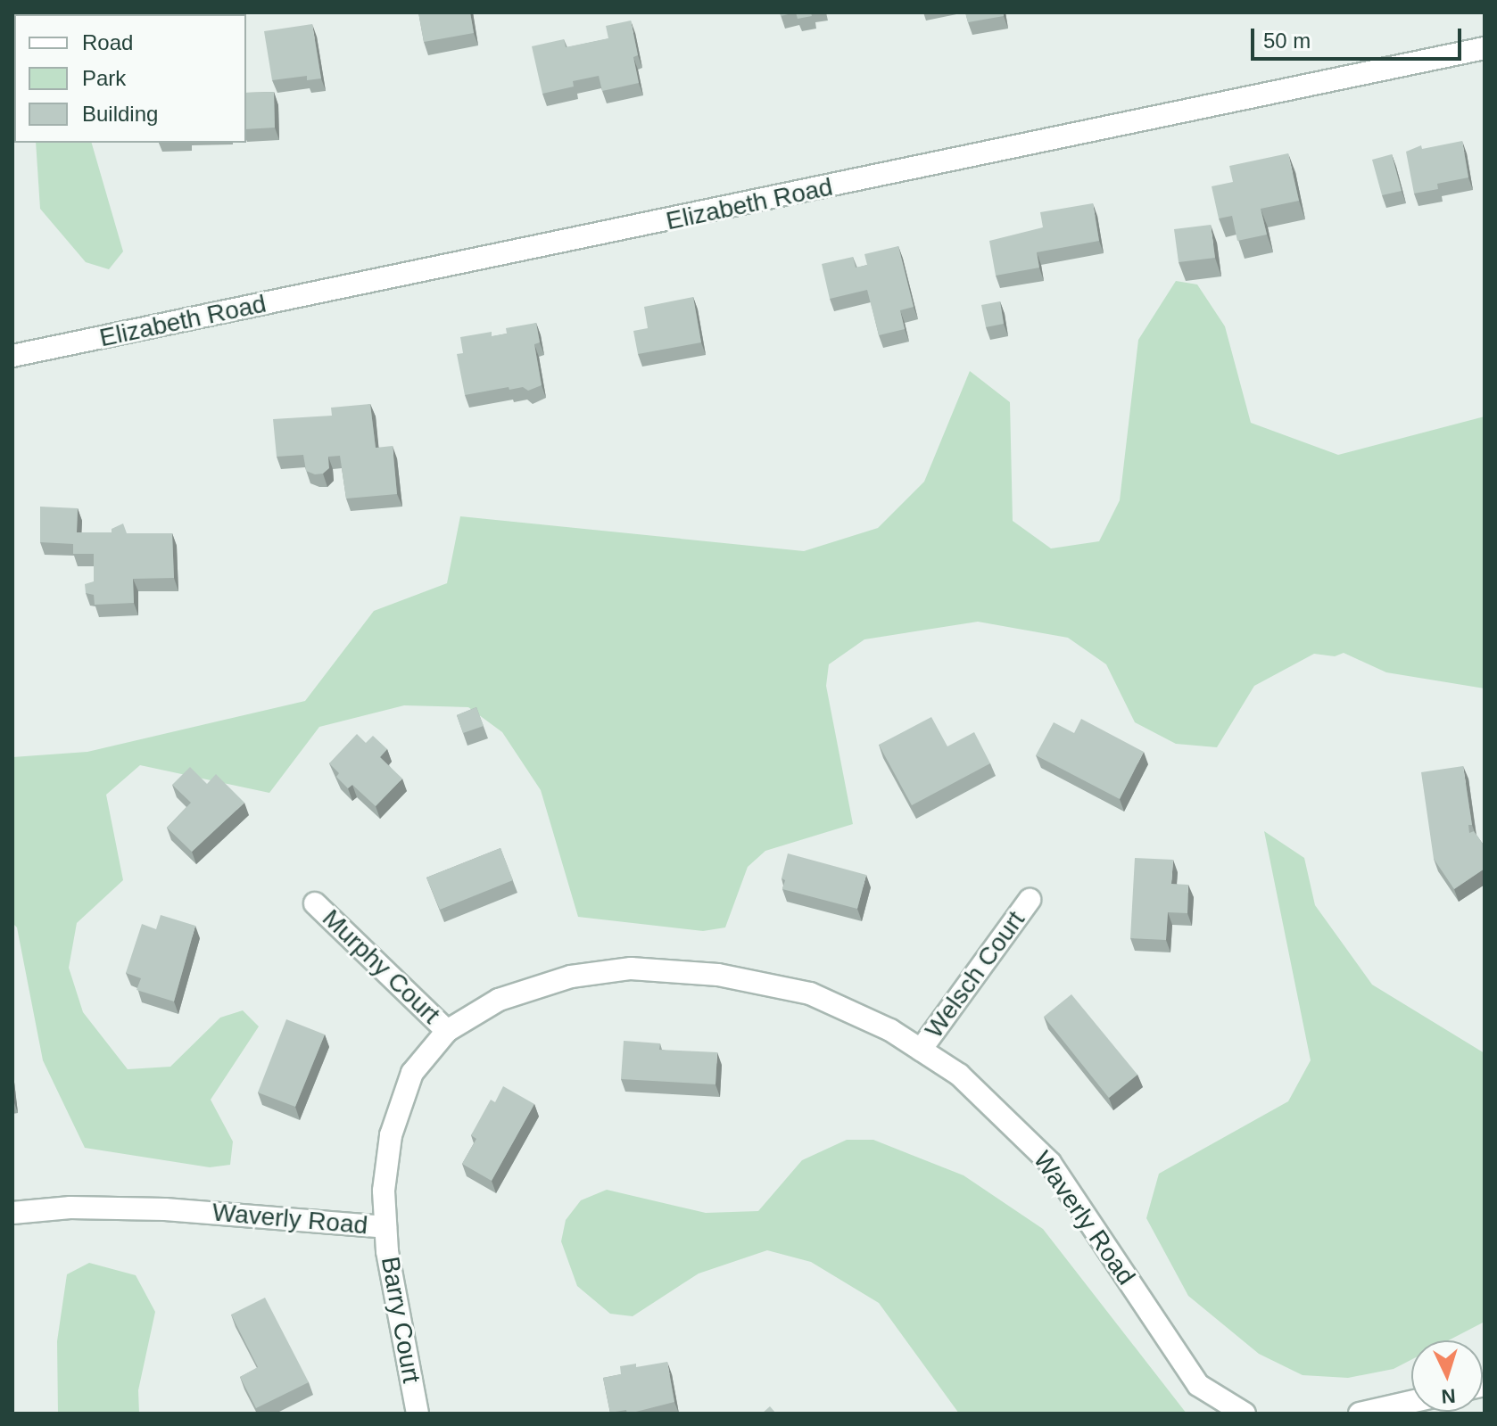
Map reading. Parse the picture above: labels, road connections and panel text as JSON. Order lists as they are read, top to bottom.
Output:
{
  "streets": {
    "street": [
      "Elizabeth Road",
      "Murphy Court",
      "Welsch Court",
      "Waverly Road",
      "Barry Court"
    ]
  },
  "crossings": [
    ["Murphy Court", "Waverly Road"],
    ["Welsch Court", "Waverly Road"],
    ["Waverly Road", "Barry Court"]
  ],
  "legend": ["Road", "Park", "Building"],
  "scale_bar": "50 m",
  "north": "bottom"
}
